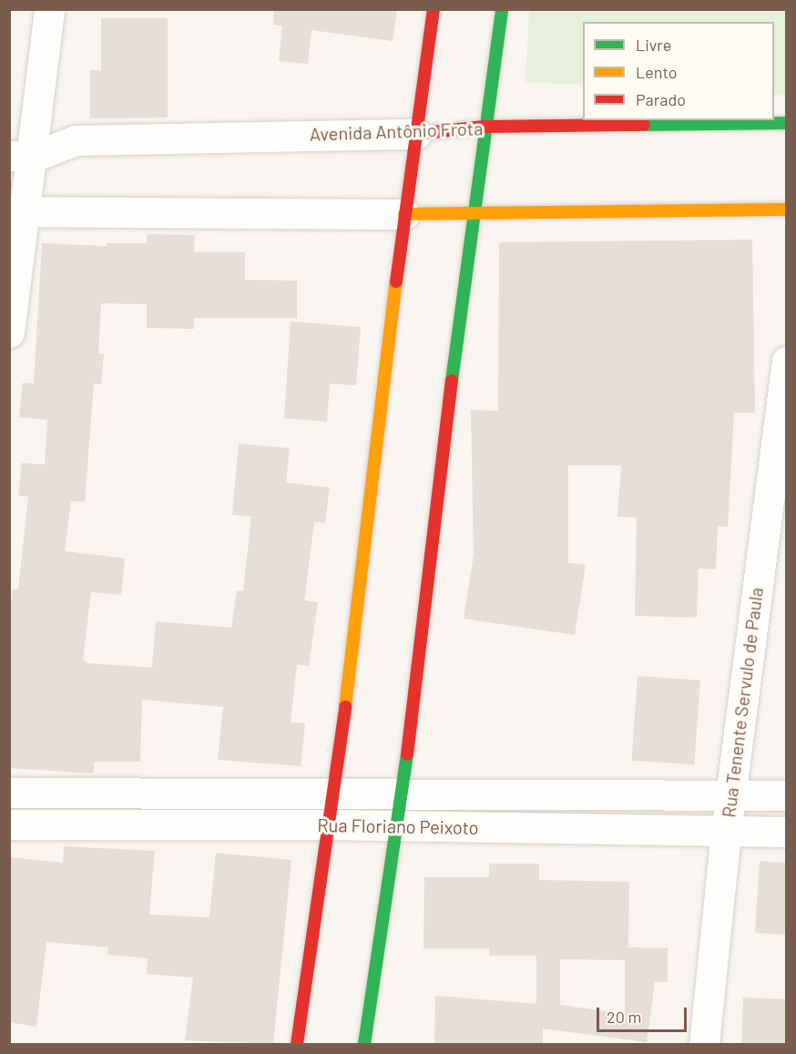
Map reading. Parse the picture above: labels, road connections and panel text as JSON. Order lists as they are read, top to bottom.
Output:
{
  "streets": {
    "street": ["Avenida Antônio Frota", "Rua Tenente Servulo de Paula", "Rua Floriano Peixoto"]
  },
  "crossings": [
    ["Rua Tenente Servulo de Paula", "Rua Floriano Peixoto"]
  ],
  "legend": ["Livre", "Lento", "Parado"],
  "scale_bar": "20 m"
}
